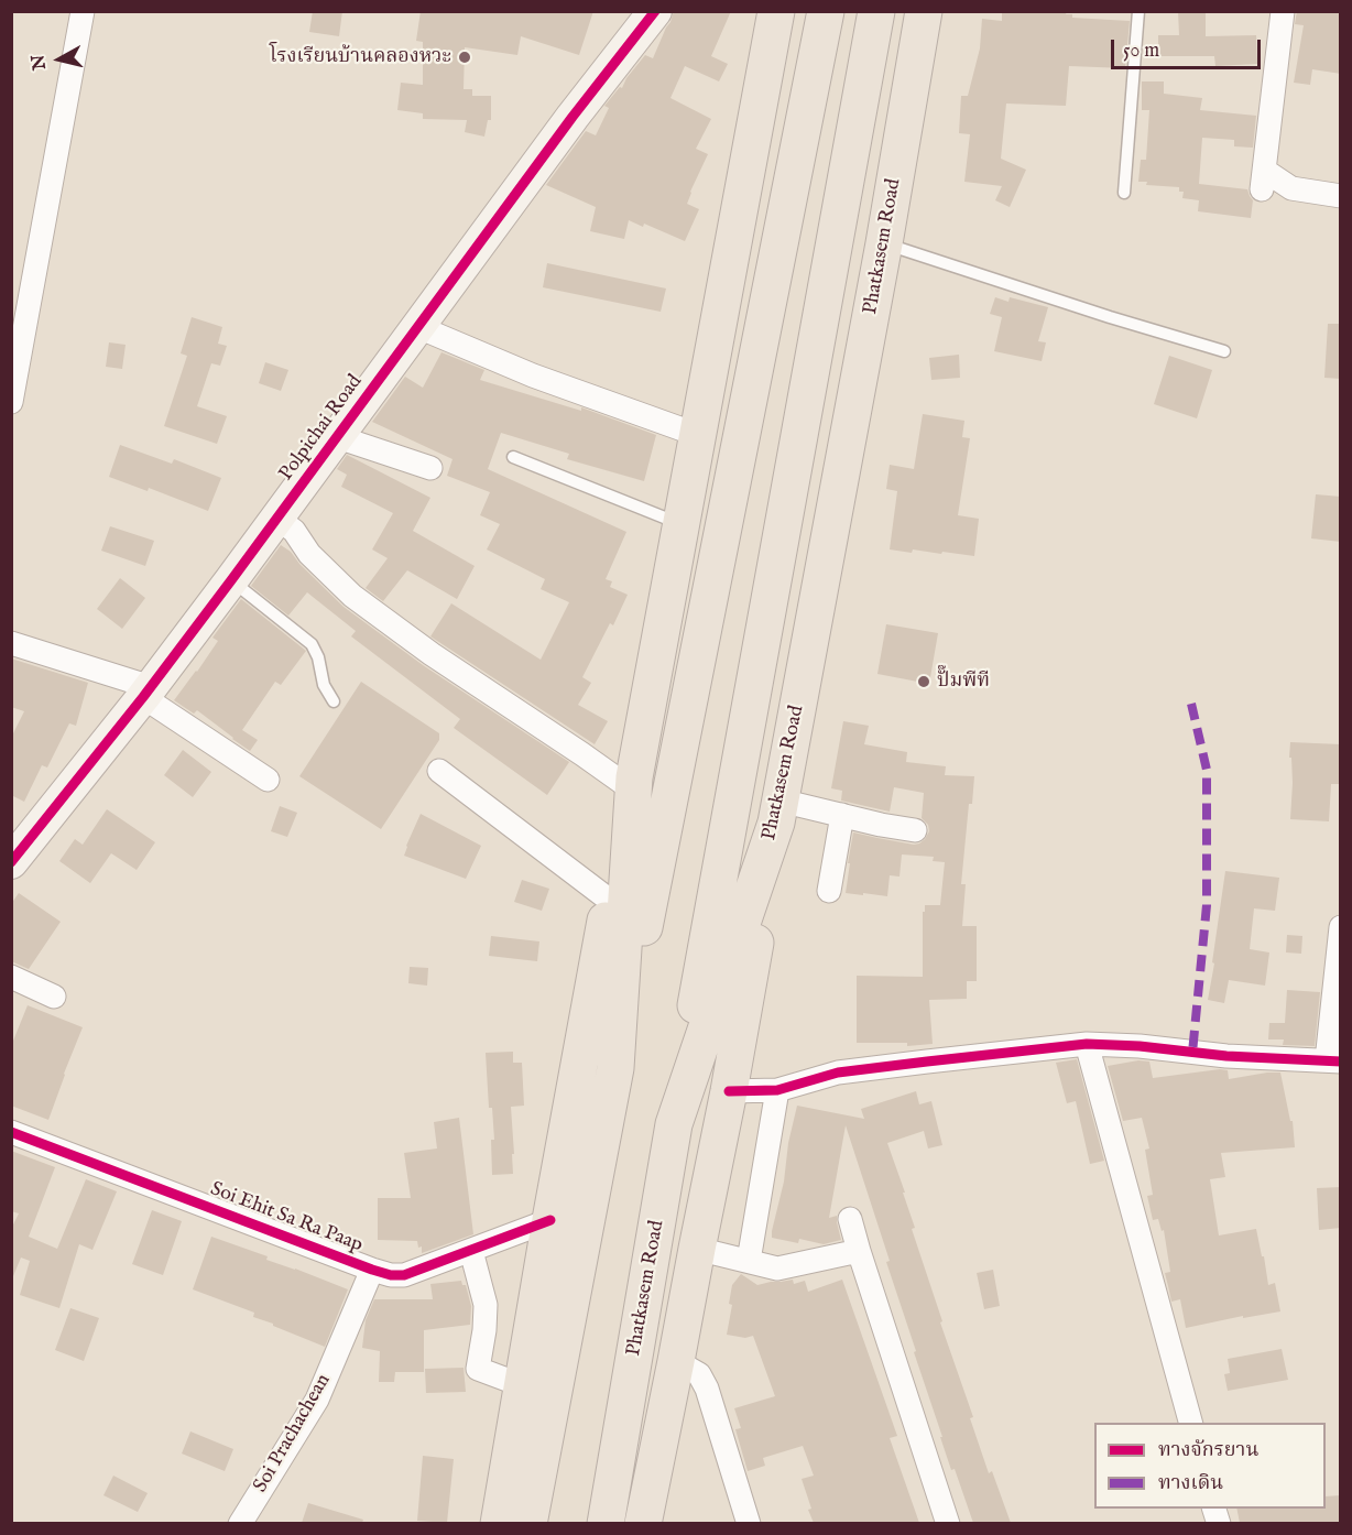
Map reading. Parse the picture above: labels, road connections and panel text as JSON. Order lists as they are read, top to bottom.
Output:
{
  "streets": {
    "highway": ["Phatkasem Road"],
    "street": ["Polpichai Road", "Soi Ehit Sa Ra Paap", "Soi Prachachean"]
  },
  "crossings": [
    ["Soi Ehit Sa Ra Paap", "Soi Prachachean"]
  ],
  "places": ["โรงเรียนบ้านคลองหวะ", "ปั๊มพีที"],
  "legend": ["ทางจักรยาน", "ทางเดิน"],
  "scale_bar": "50 m",
  "north": "left"
}
